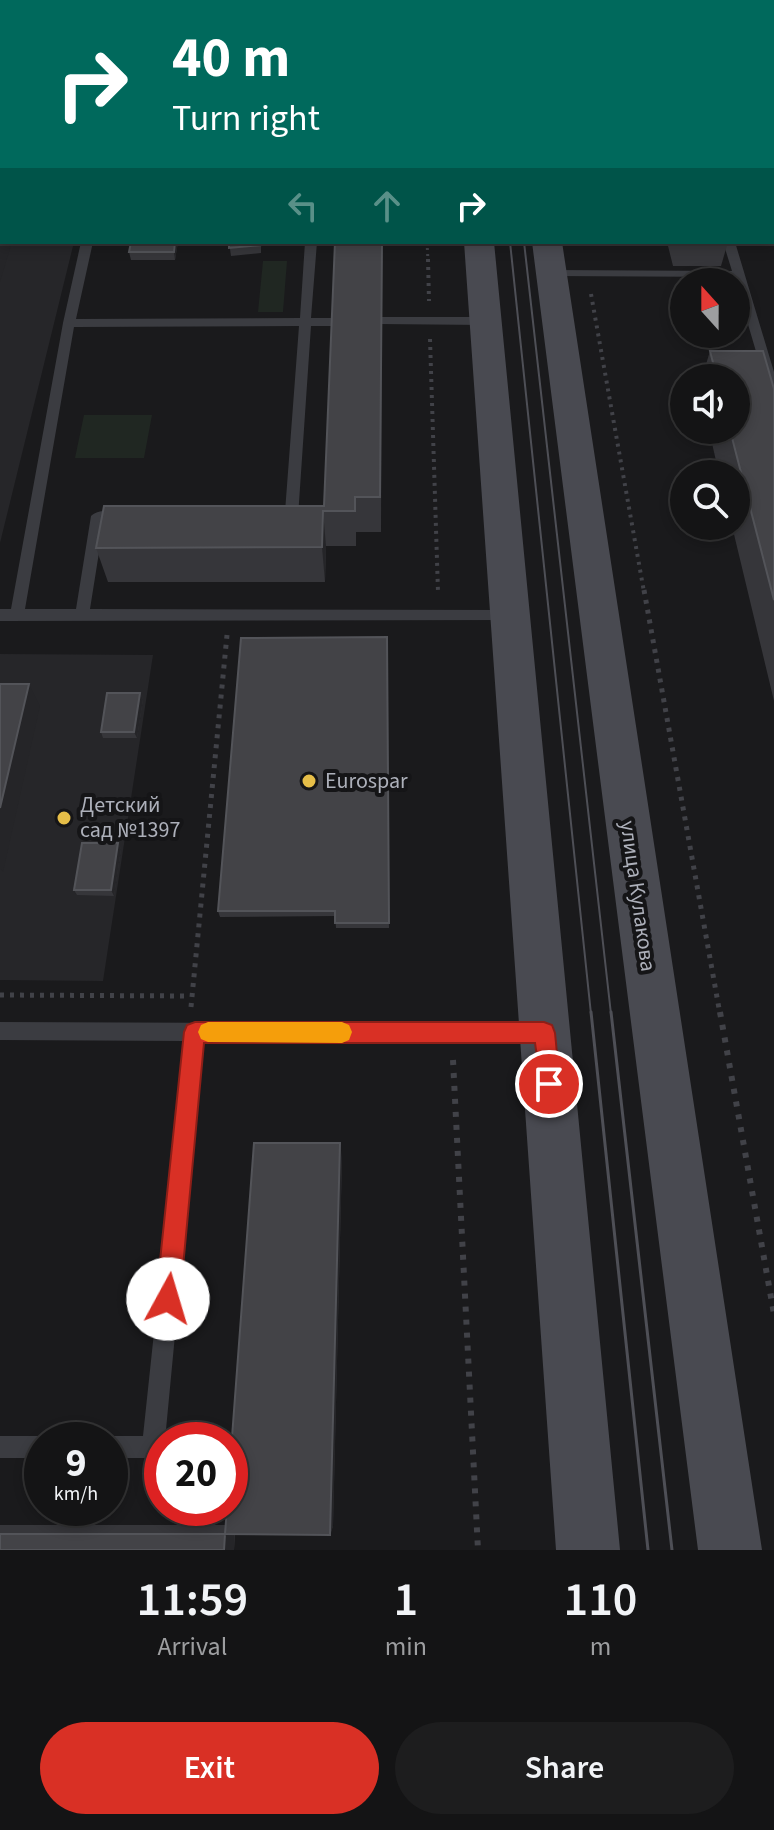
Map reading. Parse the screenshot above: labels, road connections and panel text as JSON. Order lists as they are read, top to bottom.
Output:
{
  "streets": {
    "main road": ["улица Кулакова"]
  },
  "places": ["Eurospar", "Детский сад №1397"],
  "north": "top",
  "page": {
    "turn": ["40 m", "Turn right"],
    "speed": "9 km/h",
    "limit": "20",
    "eta": [
      "11:59",
      "Arrival",
      "1",
      "min",
      "110",
      "m"
    ],
    "buttons": ["Exit", "Share"]
  }
}
